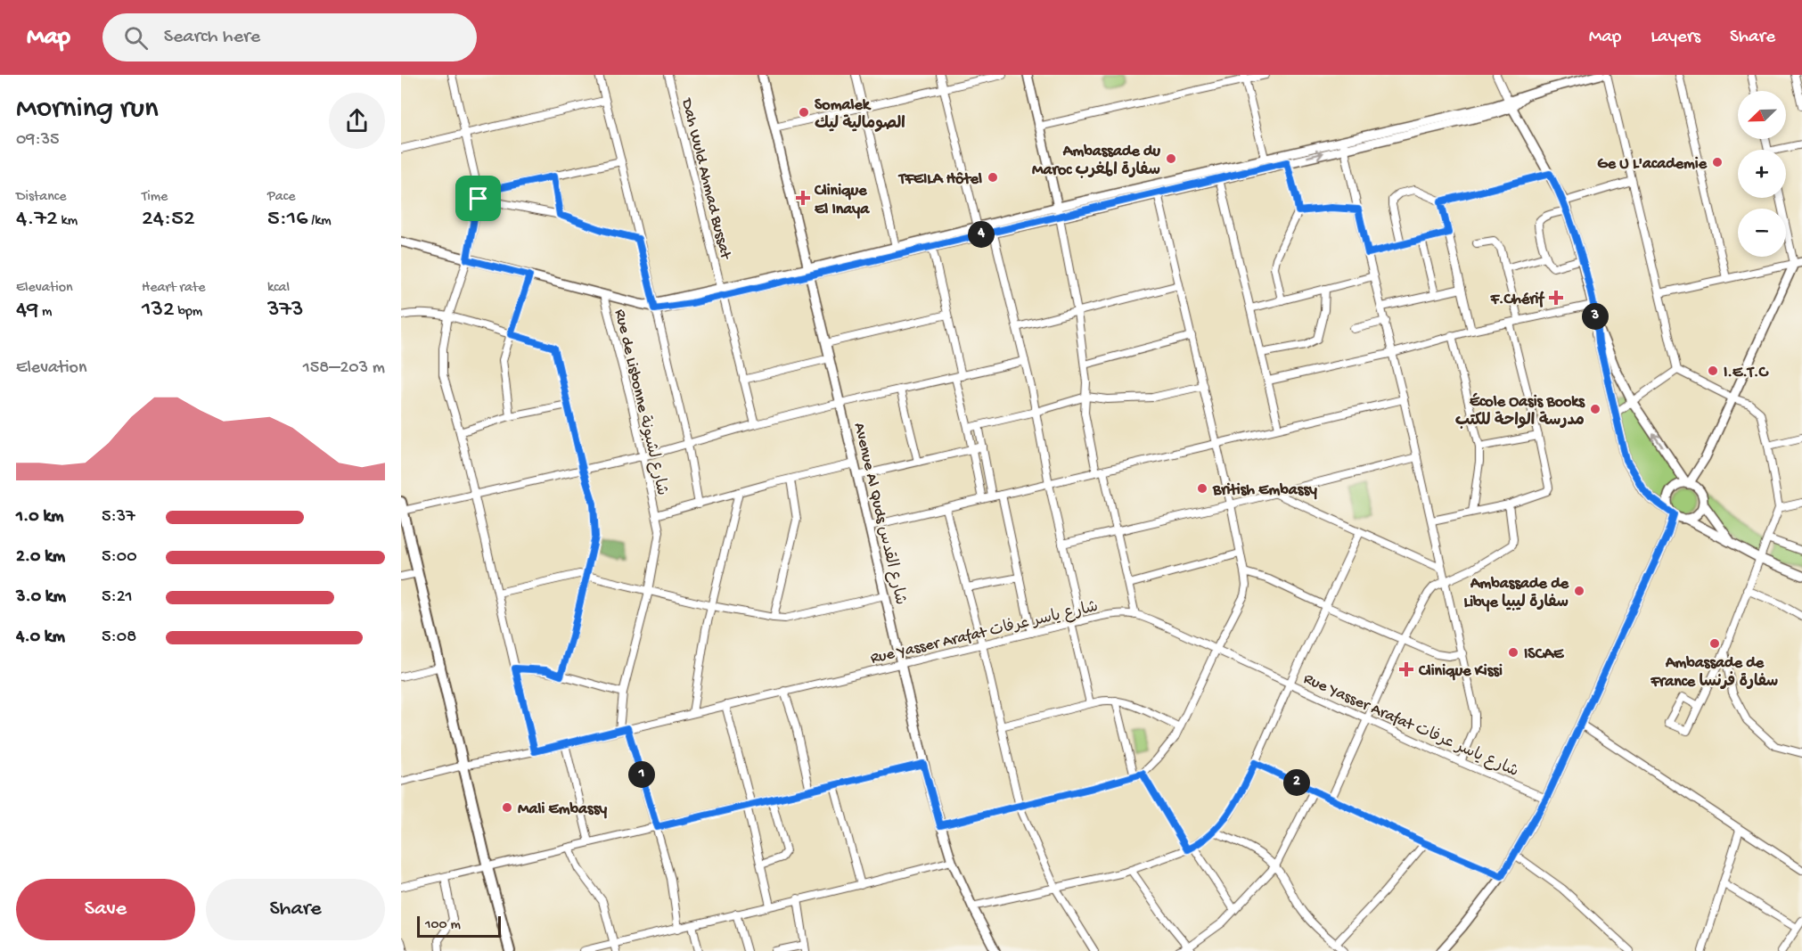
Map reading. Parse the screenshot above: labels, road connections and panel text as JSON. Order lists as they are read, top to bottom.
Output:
{
  "streets": {
    "street": [
      "Dah Wuld Ahmad Bussat",
      "Rue de Lisbonne شارع لشبونة",
      "Avenue Al Quds شارع القدس",
      "Rue Yasser Arafat شارع ياسر عرفات"
    ]
  },
  "crossings": [
    ["Rue de Lisbonne شارع لشبونة", "Rue Yasser Arafat شارع ياسر عرفات"],
    ["Avenue Al Quds شارع القدس", "Rue Yasser Arafat شارع ياسر عرفات"]
  ],
  "places": {
    "other": [
      "Somalek الصومالية ليك",
      "Ambassade du Maroc سفارة المغرب",
      "Ge U L'academie",
      "TFEILA Hôtel",
      "I.E.T.C",
      "École Oasis Books مدرسة الواحة للكتب",
      "British Embassy",
      "Ambassade de Libye سفارة ليبيا",
      "Ambassade de France سفارة فرنسا",
      "ISCAE",
      "Mali Embassy"
    ],
    "health": ["Clinique El Inaya", "F.Chérif", "Clinique Kissi"]
  },
  "scale_bar": "100 m",
  "north": "bottom left",
  "page": {
    "header": "Map",
    "search": "Search here",
    "nav": ["Map", "Layers", "Share"],
    "heading": ["Morning run", "09:35"],
    "map_buttons": ["+", "−"],
    "stats": [
      ["Distance", "4.72 km"],
      ["Time", "24:52"],
      ["Pace", "5:16 /km"],
      ["Elevation", "49 m"],
      ["Heart rate", "132 bpm"],
      ["kcal", "373"]
    ],
    "pins": [
      "4",
      "3",
      "1",
      "2"
    ],
    "chart": ["Elevation", "158–203 m"],
    "list": [
      {
        "name": "1.0 km",
        "note": "5:37"
      },
      {
        "name": "2.0 km",
        "note": "5:00"
      },
      {
        "name": "3.0 km",
        "note": "5:21"
      },
      {
        "name": "4.0 km",
        "note": "5:08"
      }
    ],
    "buttons": ["Save", "Share"],
    "scale": "100 m"
  }
}
